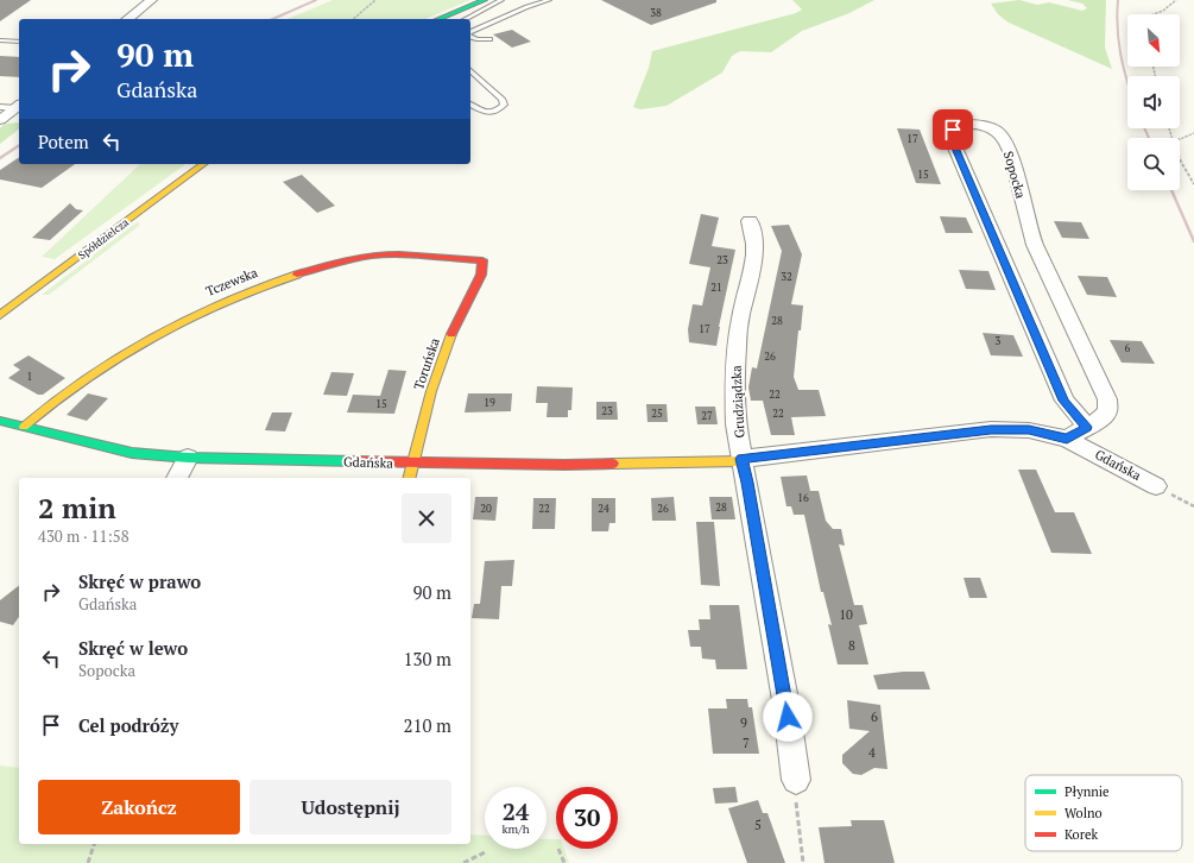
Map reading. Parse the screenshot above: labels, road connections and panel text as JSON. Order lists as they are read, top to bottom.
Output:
{
  "streets": {
    "street": [
      "Sopocka",
      "Spółdzielcza",
      "Tczewska",
      "Toruńska",
      "Grudziądzka",
      "Gdańska"
    ]
  },
  "crossings": [
    ["Sopocka", "Gdańska"],
    ["Tczewska", "Toruńska"],
    ["Tczewska", "Gdańska"],
    ["Toruńska", "Gdańska"],
    ["Grudziądzka", "Gdańska"]
  ],
  "house_numbers": [
    "38",
    "17",
    "15",
    "23",
    "32",
    "21",
    "28",
    "17",
    "3",
    "6",
    "26",
    "1",
    "22",
    "19",
    "15",
    "23",
    "25",
    "22",
    "27",
    "16",
    "28",
    "20",
    "22",
    "24",
    "26",
    "10",
    "8",
    "6",
    "9",
    "7",
    "4",
    "5"
  ],
  "legend": ["Płynnie", "Wolno", "Korek"],
  "north": "bottom right",
  "page": {
    "turn": ["90 m", "Gdańska"],
    "then": "Potem",
    "heading": ["2 min", "430 m · 11:58"],
    "list": [
      {
        "name": "Skręć w prawo",
        "note": "Gdańska",
        "value": "90 m"
      },
      {
        "name": "Skręć w lewo",
        "note": "Sopocka",
        "value": "130 m"
      },
      {
        "name": "Cel podróży",
        "value": "210 m"
      }
    ],
    "buttons": ["Zakończ", "Udostępnij"],
    "speed": "24 km/h",
    "limit": "30"
  }
}
